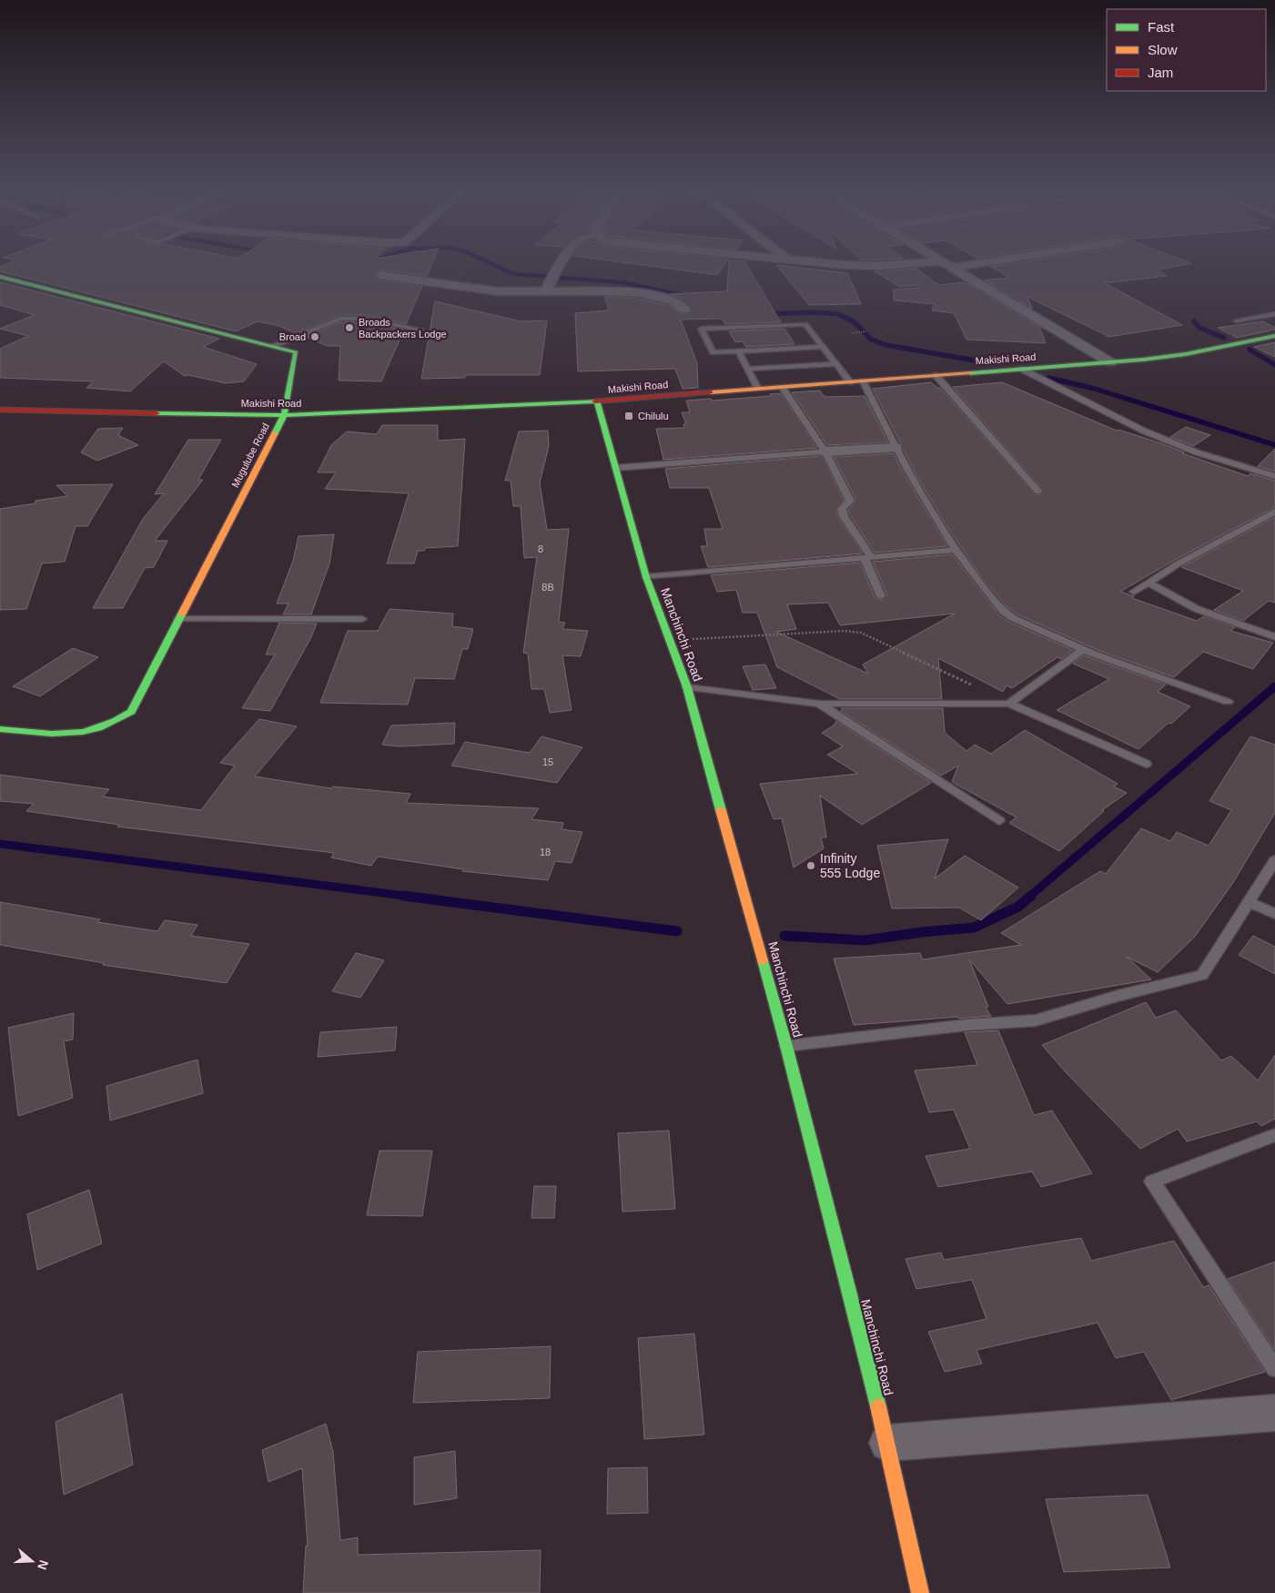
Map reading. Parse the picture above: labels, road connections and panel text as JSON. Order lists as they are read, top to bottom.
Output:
{
  "streets": {
    "main road": ["Makishi Road", "Mugulube Road", "Manchinchi Road"]
  },
  "crossings": [
    ["Makishi Road", "Mugulube Road"],
    ["Makishi Road", "Manchinchi Road"]
  ],
  "places": {
    "other": ["Broads Backpackers Lodge", "Broad", "Infinity 555 Lodge"],
    "transit": ["Chilulu"]
  },
  "house_numbers": [
    "8",
    "8B",
    "15",
    "18"
  ],
  "legend": ["Fast", "Slow", "Jam"],
  "north": "right"
}
